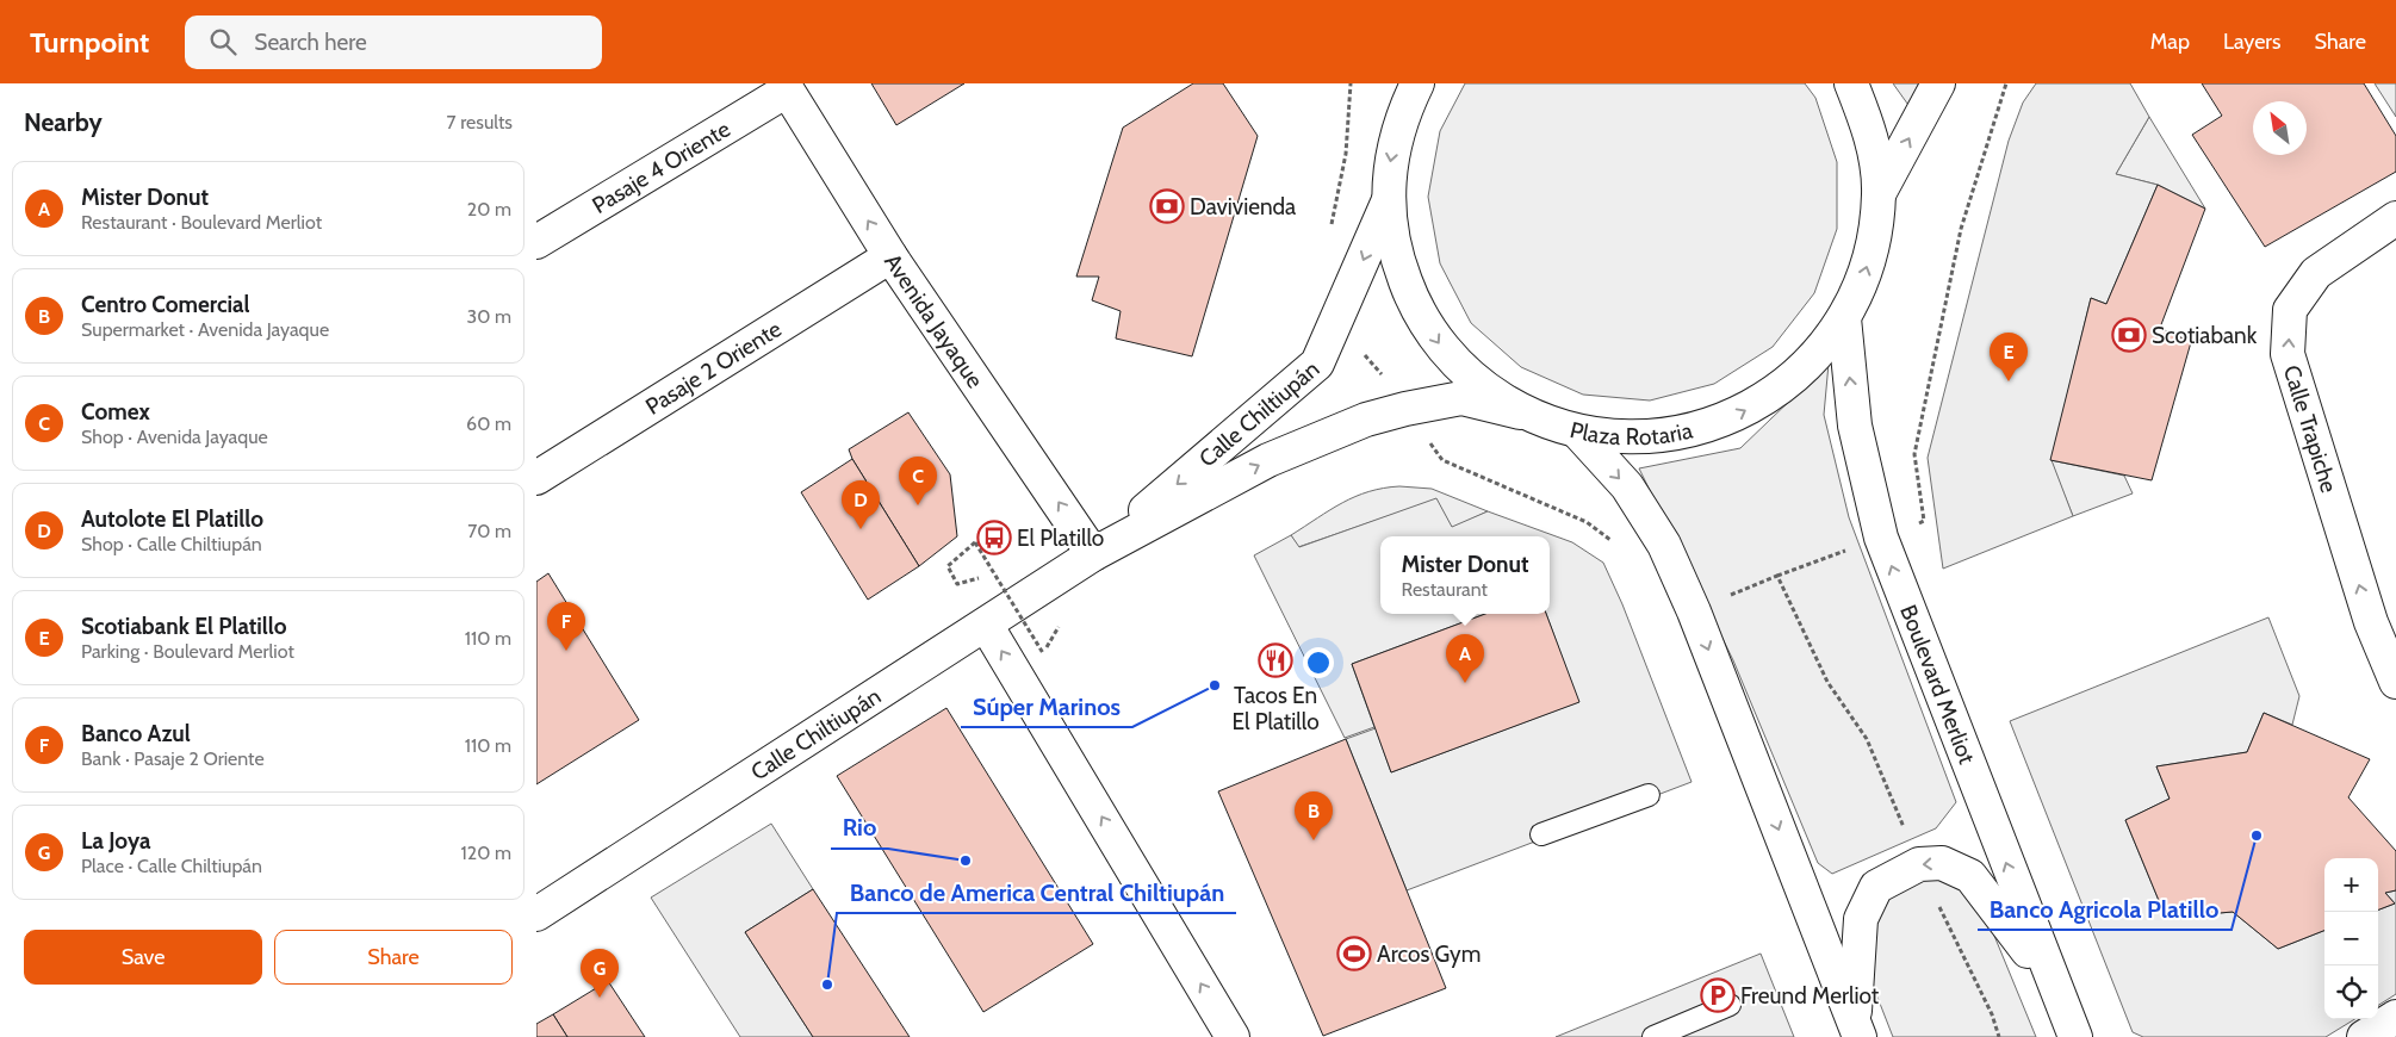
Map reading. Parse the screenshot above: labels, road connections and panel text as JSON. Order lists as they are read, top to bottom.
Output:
{
  "streets": {
    "main road": [
      "Pasaje 4 Oriente",
      "Avenida Jayaque",
      "Pasaje 2 Oriente",
      "Calle Chiltiupán",
      "Plaza Rotaria",
      "Calle Trapiche",
      "Boulevard Merliot"
    ]
  },
  "crossings": [
    ["Pasaje 4 Oriente", "Avenida Jayaque"],
    ["Avenida Jayaque", "Pasaje 2 Oriente"],
    ["Avenida Jayaque", "Calle Chiltiupán"],
    ["Calle Chiltiupán", "Plaza Rotaria"],
    ["Plaza Rotaria", "Boulevard Merliot"]
  ],
  "one_way": ["Avenida Jayaque", "Calle Trapiche"],
  "places": {
    "bank": ["Davivienda", "Scotiabank"],
    "bus stop": ["El Platillo"],
    "restaurant": ["Tacos En El Platillo"],
    "other": [
      "Súper Marinos",
      "Banco Agricola Platillo",
      "Rio",
      "Banco de America Central Chiltiupán"
    ],
    "sports": ["Arcos Gym"],
    "parking": ["Freund Merliot"]
  },
  "north": "top left",
  "page": {
    "header": "Turnpoint",
    "search": "Search here",
    "nav": ["Map", "Layers", "Share"],
    "heading": ["Nearby", "7 results"],
    "list": [
      {
        "mark": "A",
        "name": "Mister Donut",
        "note": "Restaurant · Boulevard Merliot",
        "value": "20 m"
      },
      {
        "mark": "B",
        "name": "Centro Comercial",
        "note": "Supermarket · Avenida Jayaque",
        "value": "30 m"
      },
      {
        "mark": "C",
        "name": "Comex",
        "note": "Shop · Avenida Jayaque",
        "value": "60 m"
      },
      {
        "mark": "D",
        "name": "Autolote El Platillo",
        "note": "Shop · Calle Chiltiupán",
        "value": "70 m"
      },
      {
        "mark": "E",
        "name": "Scotiabank El Platillo",
        "note": "Parking · Boulevard Merliot",
        "value": "110 m"
      },
      {
        "mark": "F",
        "name": "Banco Azul",
        "note": "Bank · Pasaje 2 Oriente",
        "value": "110 m"
      },
      {
        "mark": "G",
        "name": "La Joya",
        "note": "Place · Calle Chiltiupán",
        "value": "120 m"
      }
    ],
    "pins": [
      "E",
      "C",
      "D",
      "F",
      "A",
      "B",
      "G"
    ],
    "popup": ["Mister Donut", "Restaurant"],
    "map_buttons": ["+", "−"],
    "buttons": ["Save", "Share"]
  }
}
